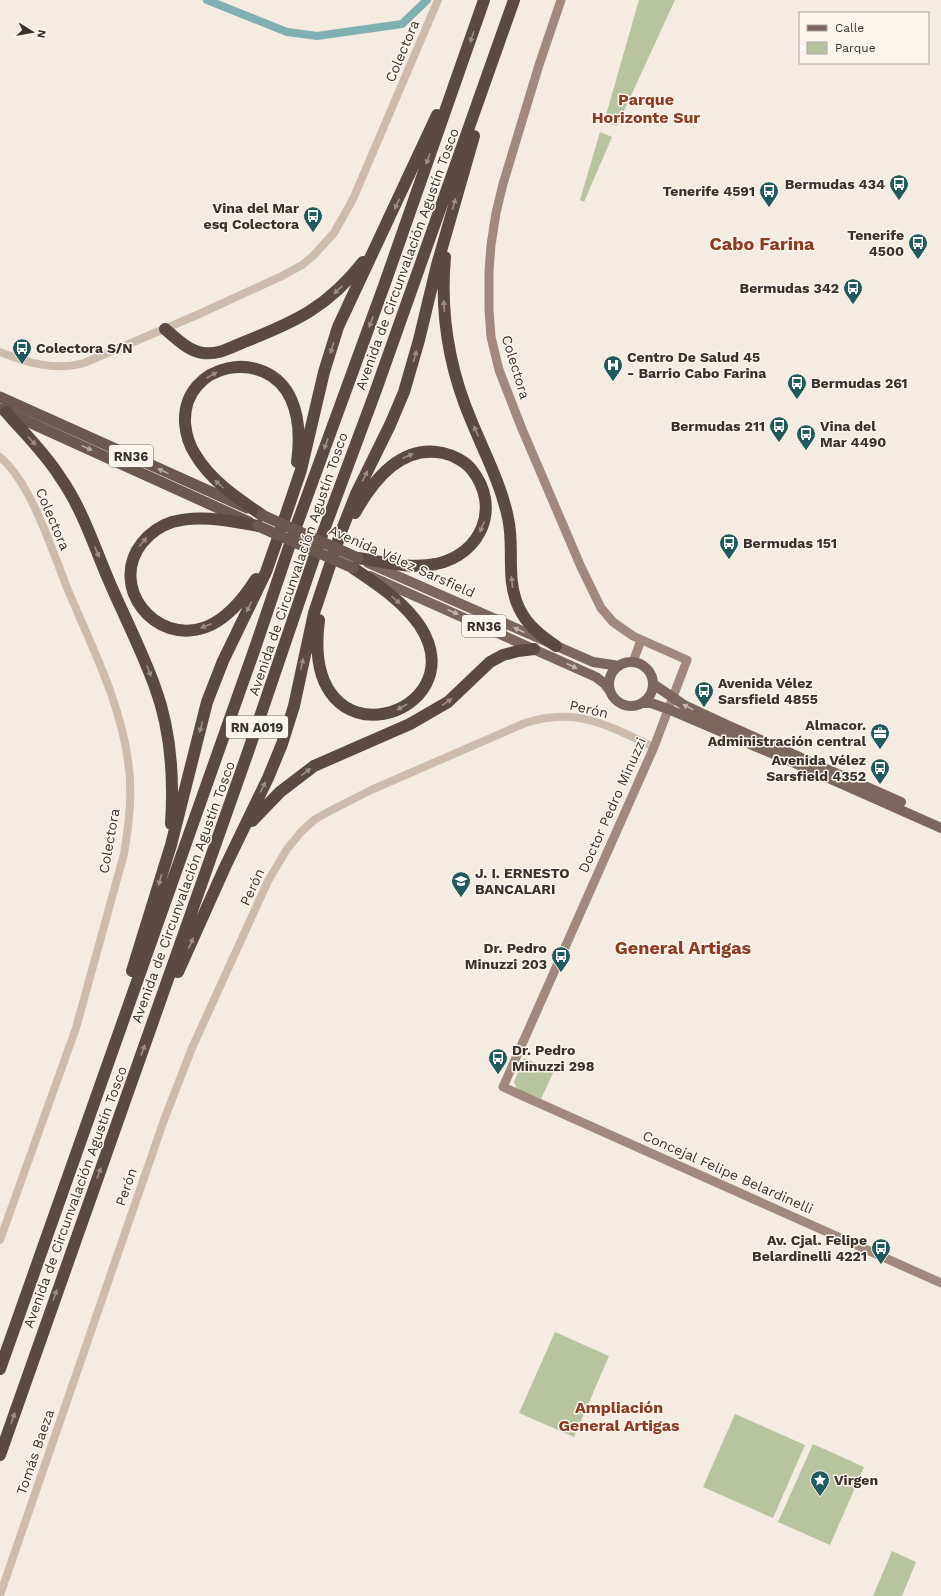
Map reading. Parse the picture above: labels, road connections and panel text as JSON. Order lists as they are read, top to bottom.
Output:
{
  "streets": {
    "highway": [
      "Avenida de Circunvalación Agustín Tosco",
      "RN36",
      "Avenida Vélez Sarsfield",
      "RN A019"
    ],
    "main road": ["Colectora", "Doctor Pedro Minuzzi", "Concejal Felipe Belardinelli"],
    "street": ["Perón", "Tomás Baeza"]
  },
  "crossings": [
    ["Colectora", "Doctor Pedro Minuzzi"],
    ["RN36", "Avenida Vélez Sarsfield"],
    ["RN36", "Doctor Pedro Minuzzi"],
    ["Perón", "Doctor Pedro Minuzzi"],
    ["Perón", "Tomás Baeza"],
    ["Doctor Pedro Minuzzi", "Concejal Felipe Belardinelli"]
  ],
  "districts": [
    "Parque Horizonte Sur",
    "Cabo Farina",
    "General Artigas",
    "Ampliación General Artigas"
  ],
  "places": {
    "bus stop": [
      "Bermudas 434",
      "Tenerife 4591",
      "Vina del Mar esq Colectora",
      "Tenerife 4500",
      "Bermudas 342",
      "Colectora S/N",
      "Bermudas 261",
      "Bermudas 211",
      "Vina del Mar 4490",
      "Bermudas 151",
      "Avenida Vélez Sarsfield 4855",
      "Avenida Vélez Sarsfield 4352",
      "Dr. Pedro Minuzzi 203",
      "Dr. Pedro Minuzzi 298",
      "Av. Cjal. Felipe Belardinelli 4221"
    ],
    "hospital": ["Centro De Salud 45 - Barrio Cabo Farina"],
    "office": ["Almacor. Administración central"],
    "school or university": ["J. I. ERNESTO BANCALARI"],
    "place": ["Virgen"]
  },
  "legend": ["Calle", "Parque"],
  "north": "right"
}
